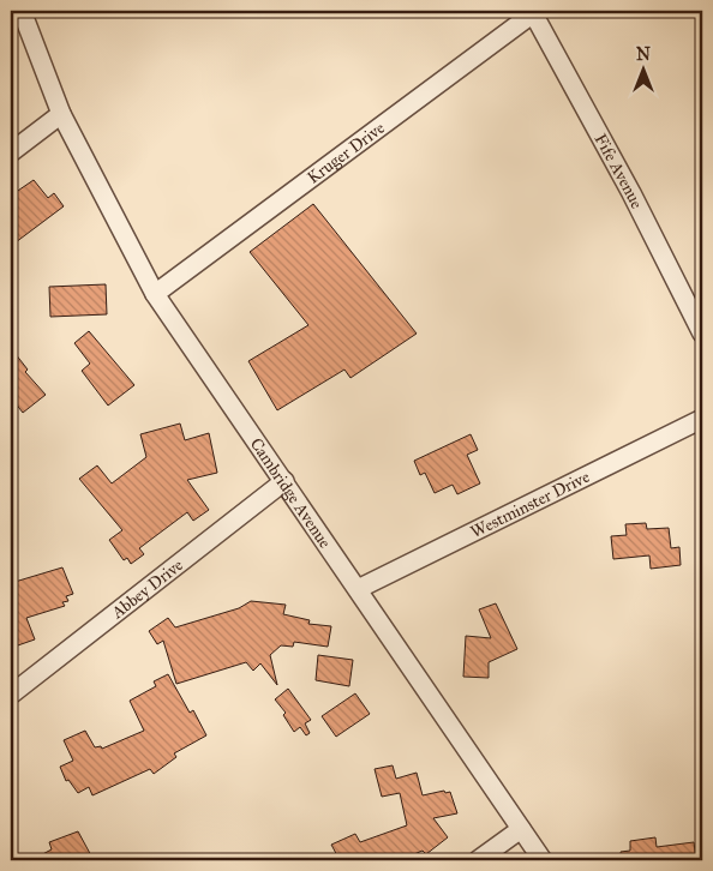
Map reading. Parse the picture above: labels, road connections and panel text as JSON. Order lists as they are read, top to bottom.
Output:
{
  "streets": {
    "street": [
      "Kruger Drive",
      "Fife Avenue",
      "Cambridge Avenue",
      "Westminster Drive",
      "Abbey Drive"
    ]
  },
  "crossings": [
    ["Kruger Drive", "Fife Avenue"],
    ["Kruger Drive", "Cambridge Avenue"],
    ["Cambridge Avenue", "Westminster Drive"],
    ["Cambridge Avenue", "Abbey Drive"]
  ],
  "north": "top"
}
